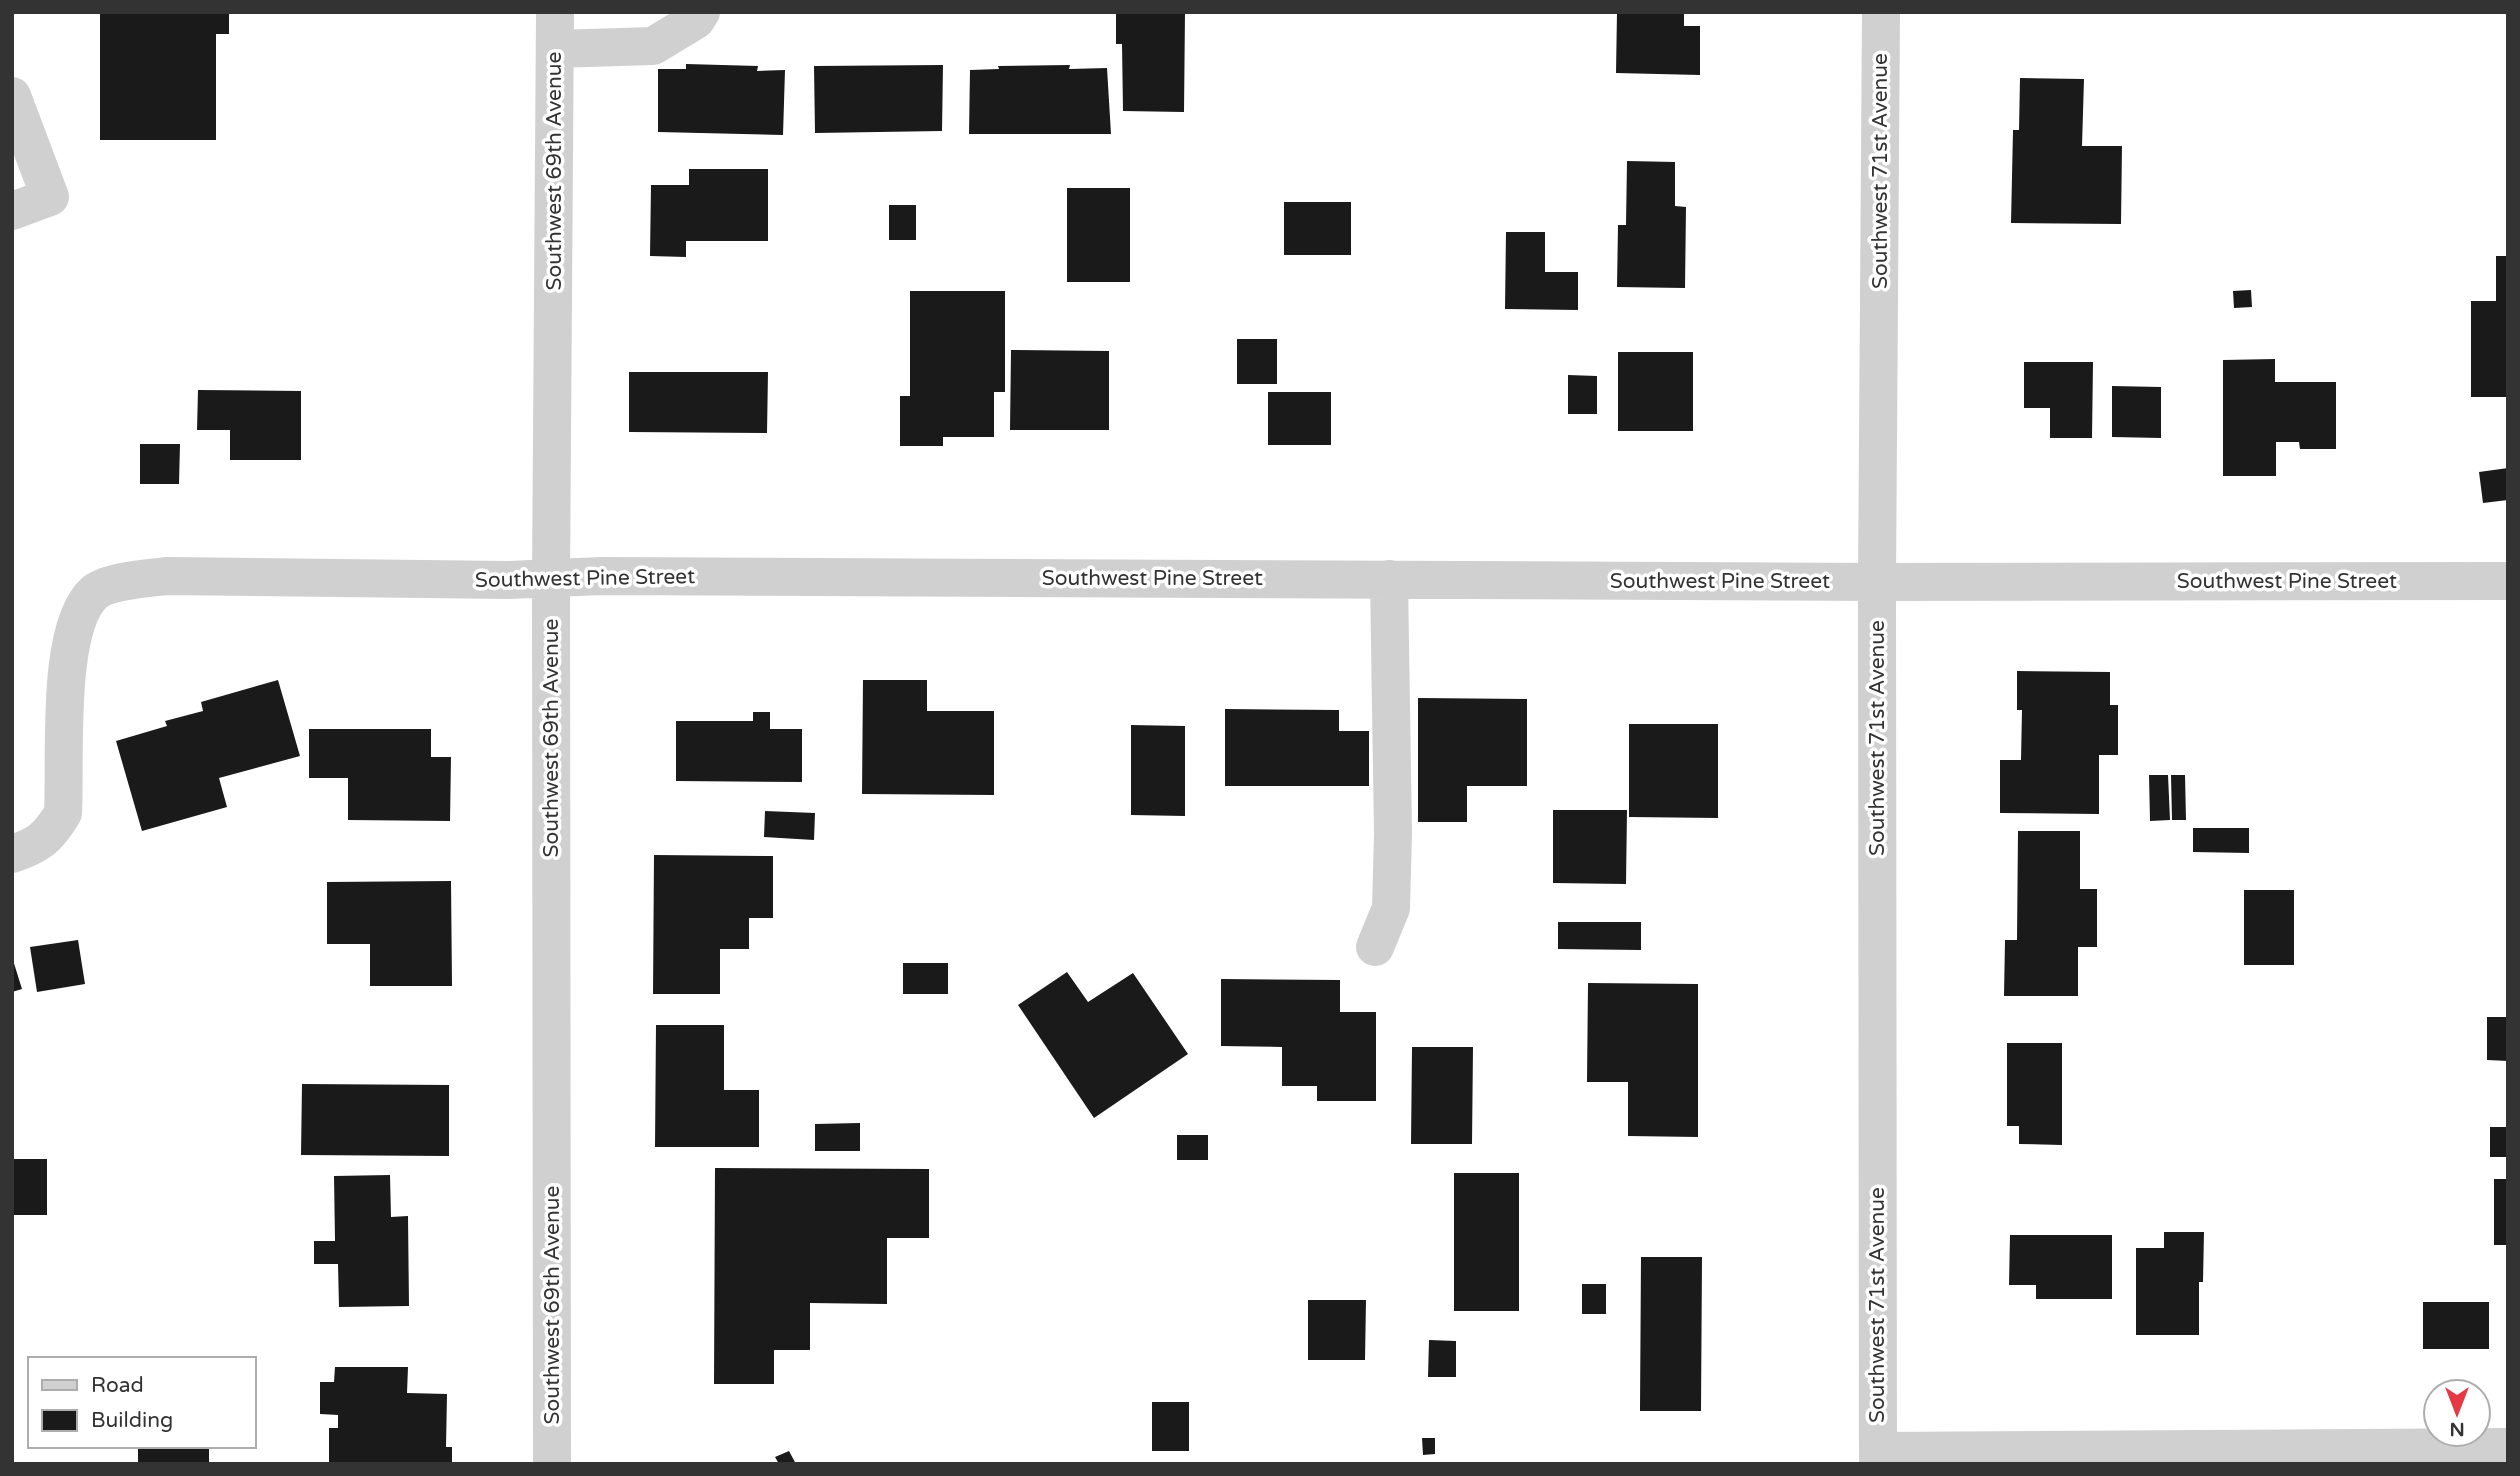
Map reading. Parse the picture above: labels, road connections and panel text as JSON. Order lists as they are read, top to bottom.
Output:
{
  "streets": {
    "street": ["Southwest 69th Avenue", "Southwest 71st Avenue", "Southwest Pine Street"]
  },
  "crossings": [
    ["Southwest 69th Avenue", "Southwest Pine Street"],
    ["Southwest 71st Avenue", "Southwest Pine Street"]
  ],
  "legend": ["Road", "Building"],
  "north": "bottom"
}
